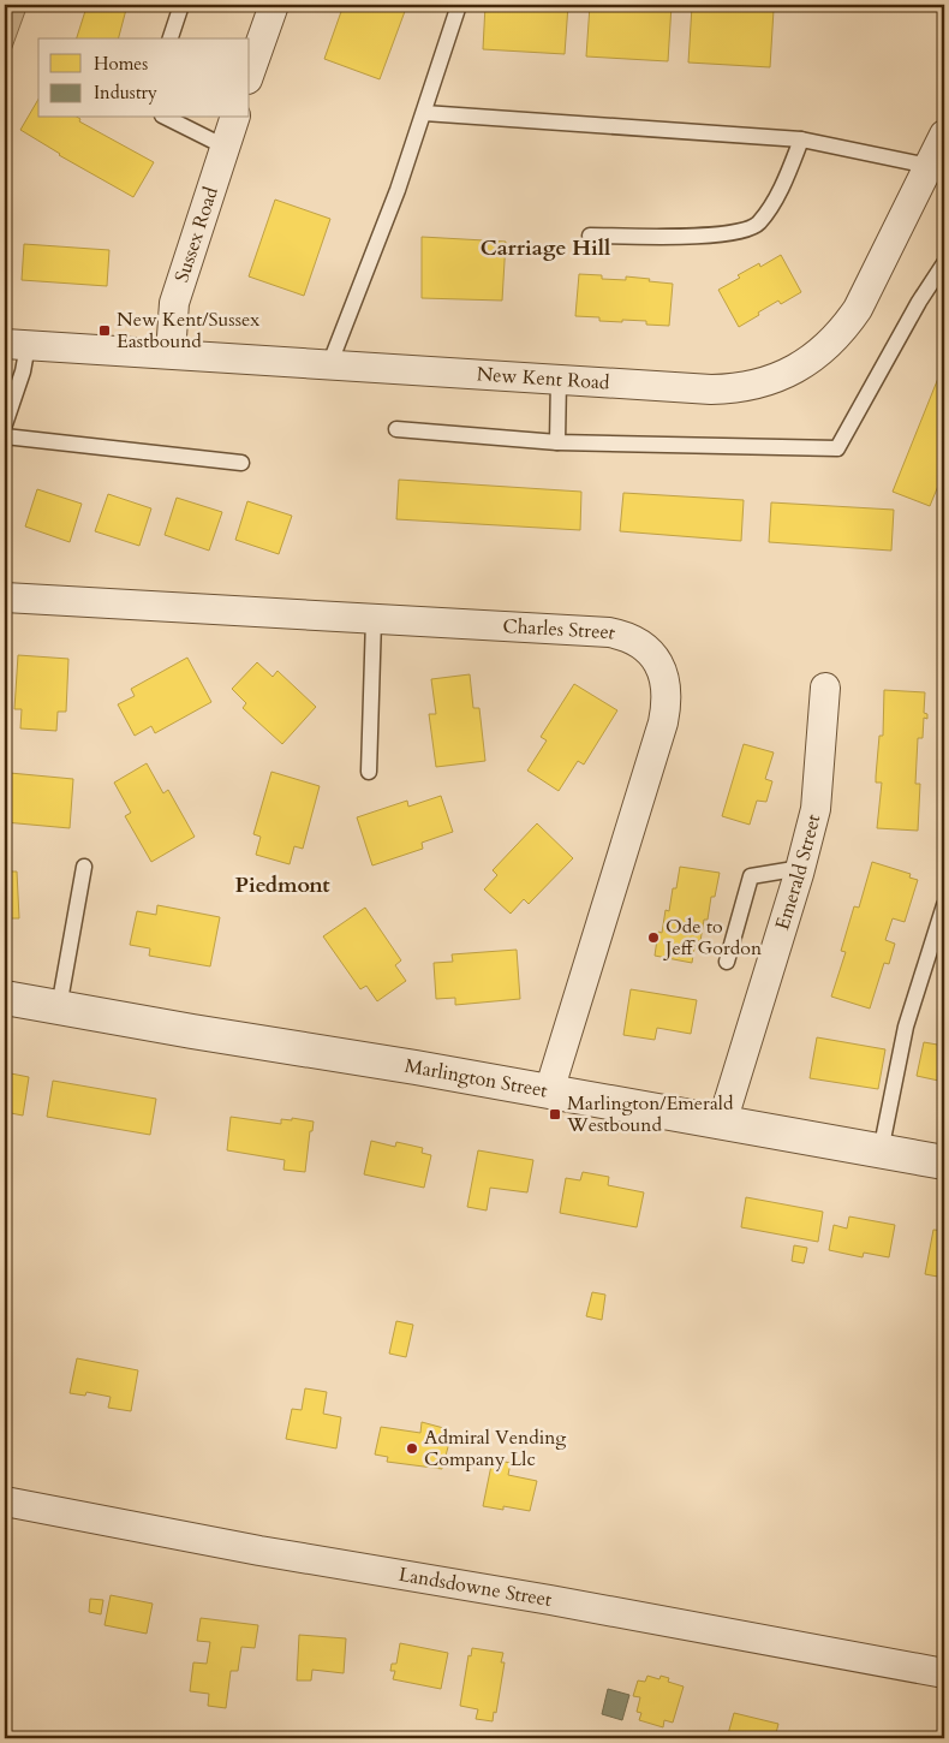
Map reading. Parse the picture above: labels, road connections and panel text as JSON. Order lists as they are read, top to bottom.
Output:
{
  "streets": {
    "street": [
      "Sussex Road",
      "New Kent Road",
      "Charles Street",
      "Emerald Street",
      "Marlington Street",
      "Landsdowne Street"
    ]
  },
  "crossings": [
    ["Sussex Road", "New Kent Road"],
    ["Charles Street", "Marlington Street"],
    ["Emerald Street", "Marlington Street"]
  ],
  "districts": ["Carriage Hill", "Piedmont"],
  "places": {
    "transit": ["New Kent/Sussex Eastbound", "Marlington/Emerald Westbound"],
    "other": ["Ode to Jeff Gordon", "Admiral Vending Company Llc"]
  },
  "legend": ["Homes", "Industry"]
}
